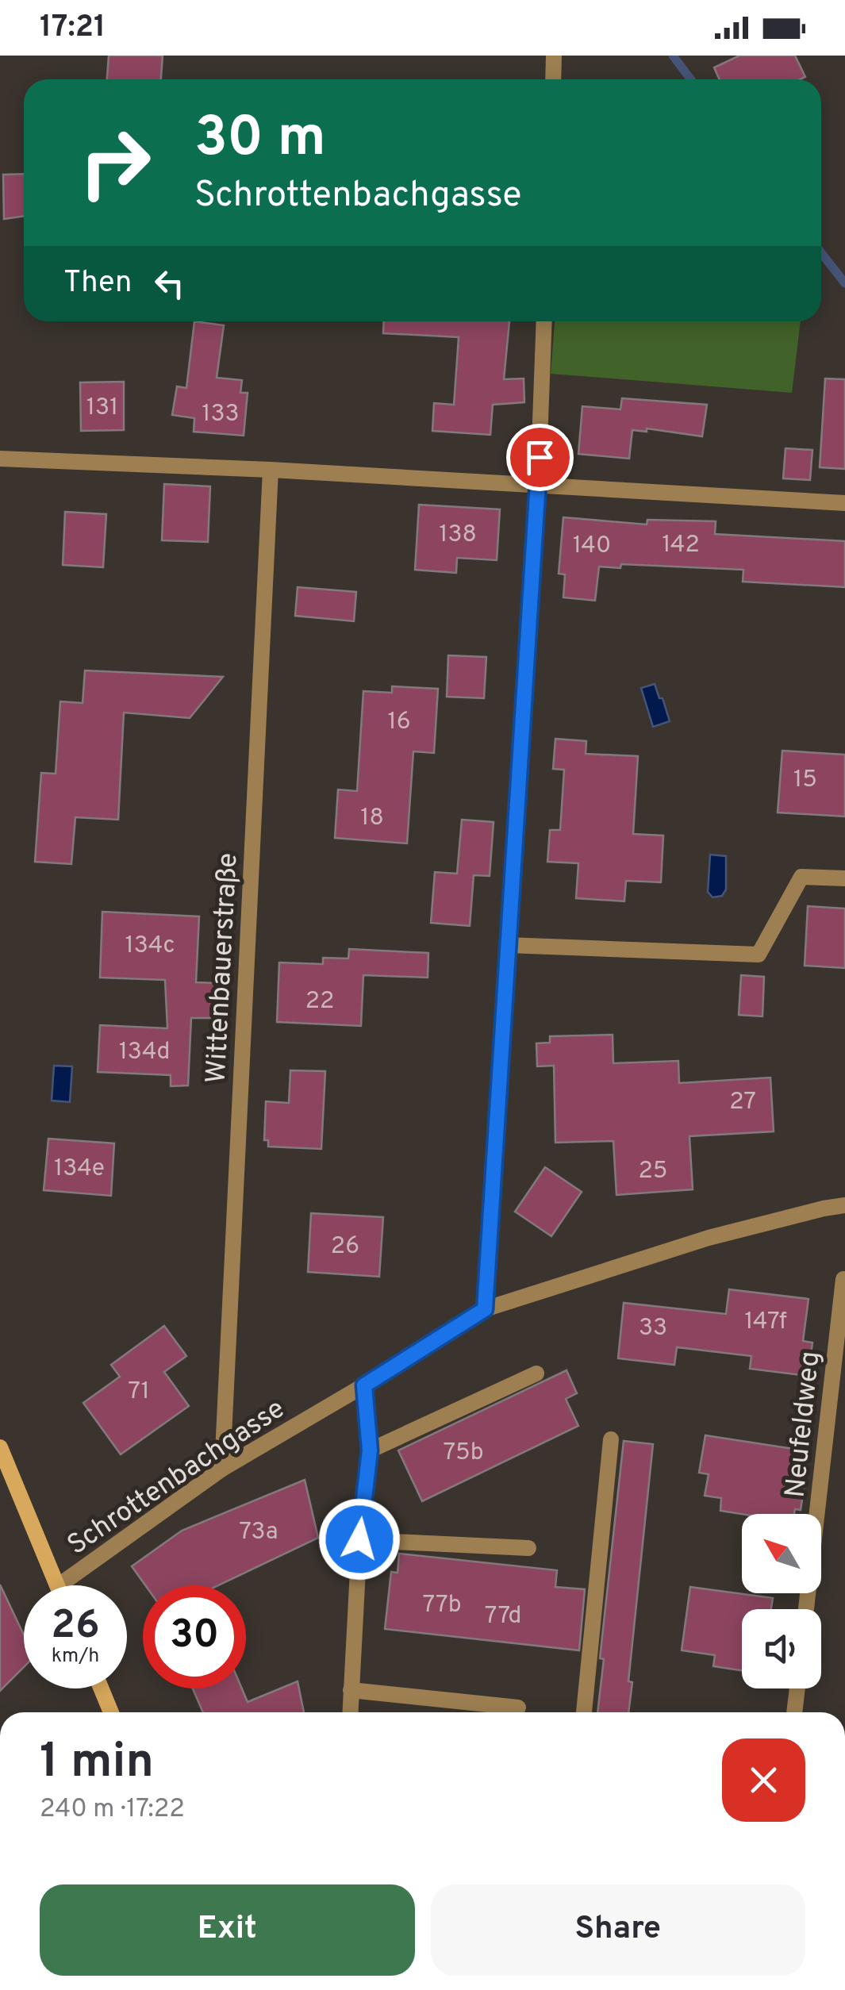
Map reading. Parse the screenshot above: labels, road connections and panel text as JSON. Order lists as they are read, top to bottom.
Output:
{
  "streets": {
    "street": ["Wittenbauerstraße", "Neufeldweg", "Schrottenbachgasse"]
  },
  "crossings": [
    ["Wittenbauerstraße", "Schrottenbachgasse"]
  ],
  "house_numbers": [
    "131",
    "133",
    "138",
    "142",
    "140",
    "16",
    "15",
    "18",
    "134c",
    "22",
    "134d",
    "27",
    "134e",
    "25",
    "26",
    "147f",
    "33",
    "71",
    "75b",
    "73a",
    "77b",
    "77d"
  ],
  "north": "top left",
  "page": {
    "status": "17:21",
    "turn": ["30 m", "Schrottenbachgasse"],
    "then": "Then",
    "speed": "26 km/h",
    "limit": "30",
    "heading": ["1 min", "240 m · 17:22"],
    "buttons": ["Exit", "Share"]
  }
}
